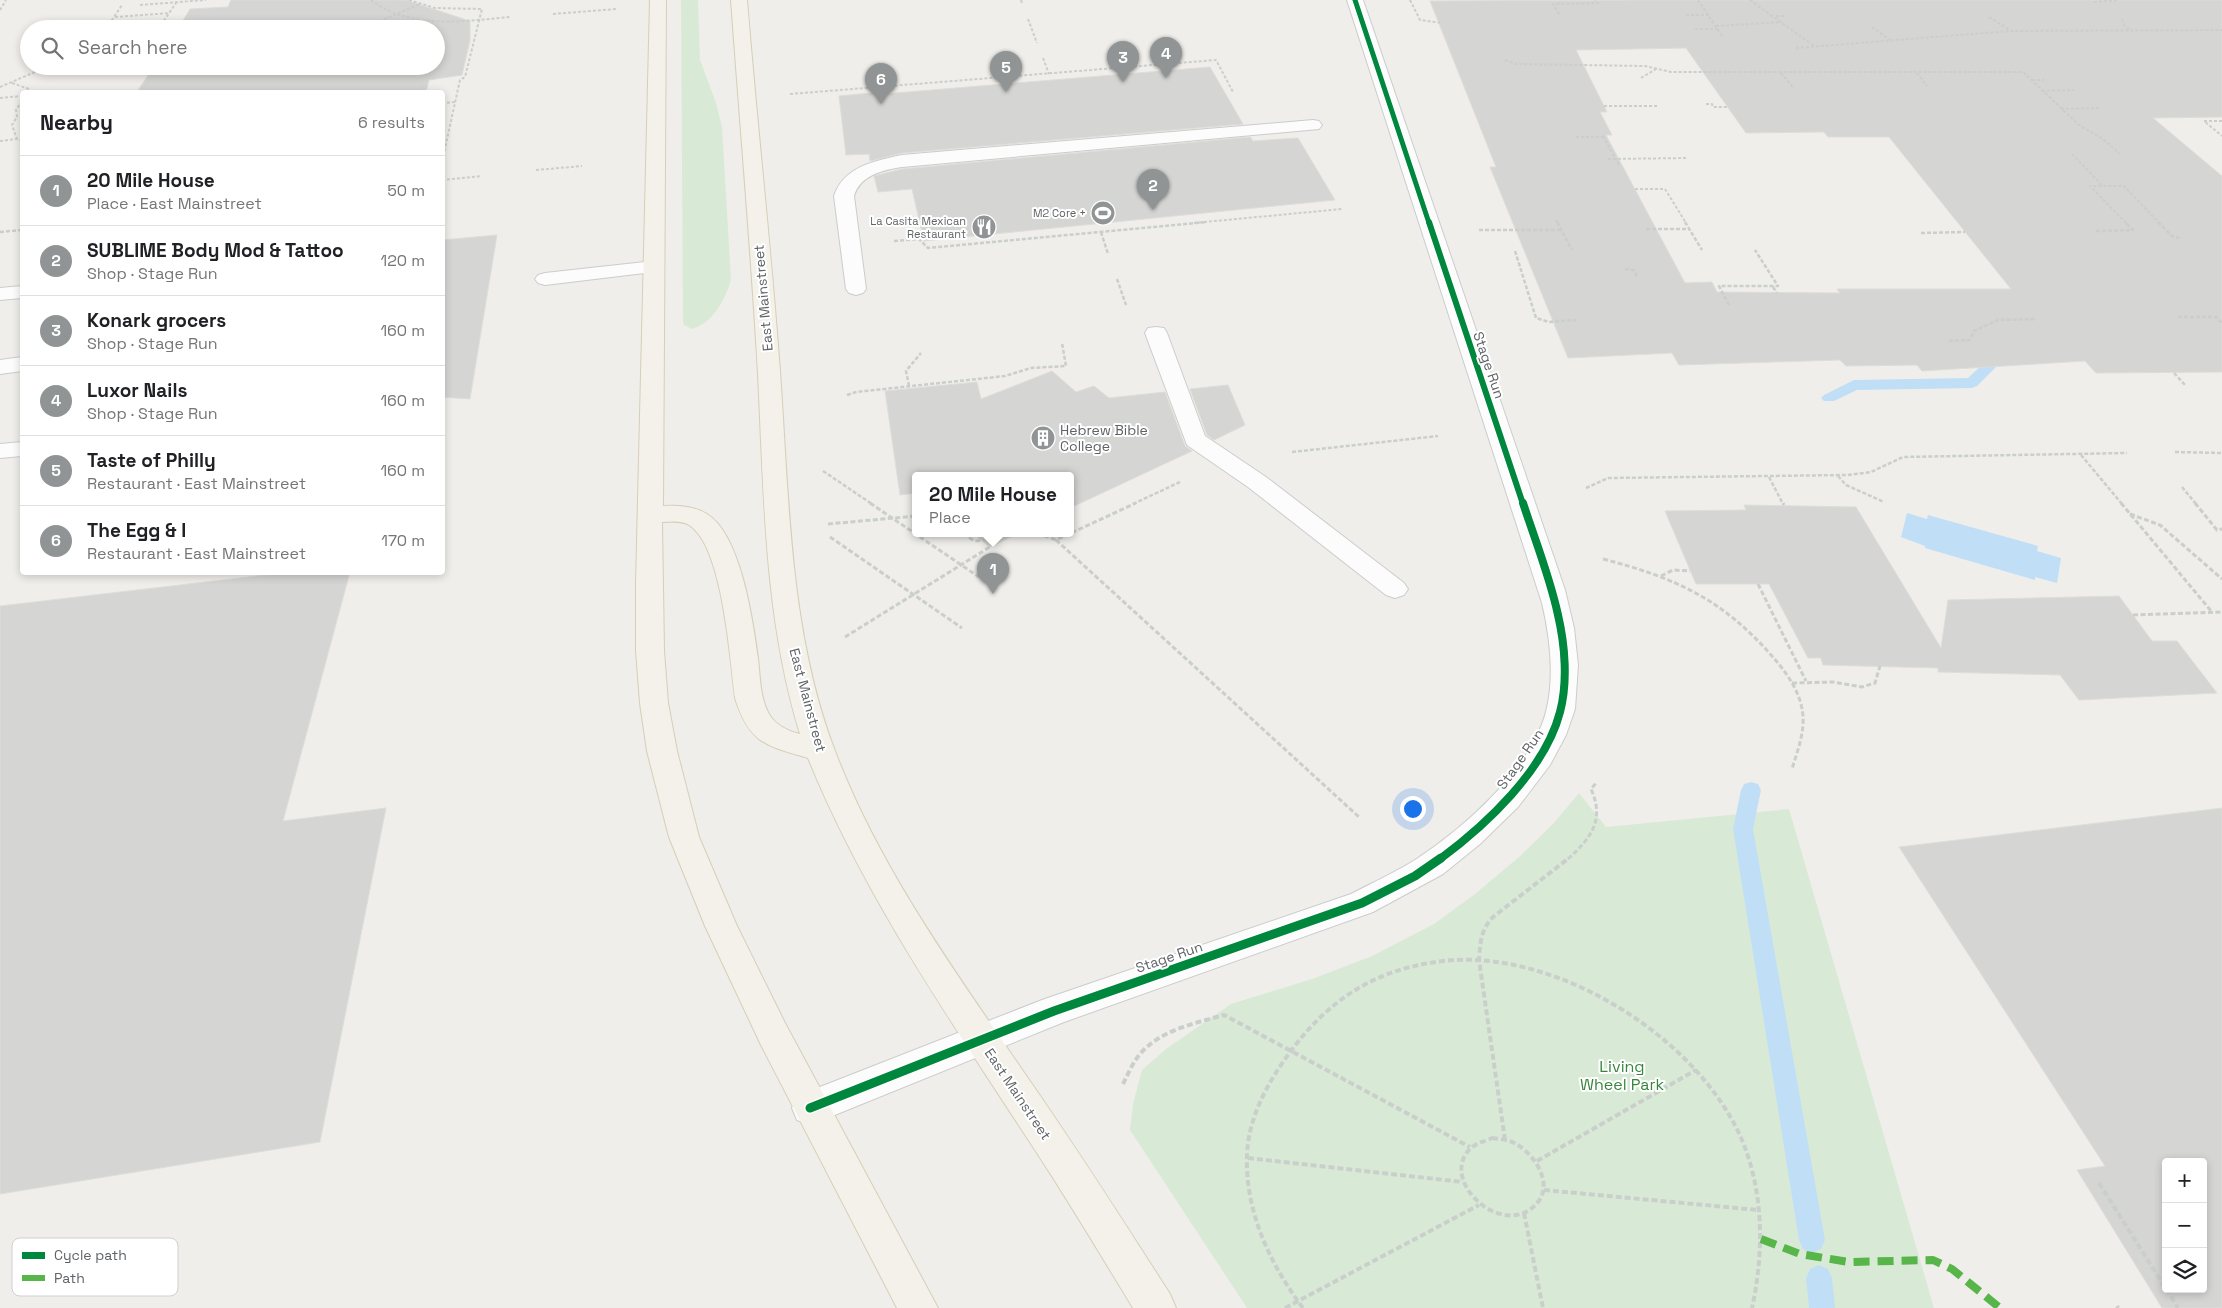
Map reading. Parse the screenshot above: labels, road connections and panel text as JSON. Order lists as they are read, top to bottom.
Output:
{
  "streets": {
    "main road": ["East Mainstreet"],
    "street": ["Stage Run"]
  },
  "crossings": [
    ["East Mainstreet", "Stage Run"]
  ],
  "parks": ["Living Wheel Park"],
  "places": {
    "sports": ["M2 Core +"],
    "restaurant": ["La Casita Mexican Restaurant"],
    "building": ["Hebrew Bible College"]
  },
  "legend": ["Cycle path", "Path"],
  "page": {
    "search": "Search here",
    "pins": [
      "4",
      "3",
      "5",
      "6",
      "2",
      "1"
    ],
    "heading": ["Nearby", "6 results"],
    "list": [
      {
        "mark": "1",
        "name": "20 Mile House",
        "note": "Place · East Mainstreet",
        "value": "50 m"
      },
      {
        "mark": "2",
        "name": "SUBLIME Body Mod & Tattoo",
        "note": "Shop · Stage Run",
        "value": "120 m"
      },
      {
        "mark": "3",
        "name": "Konark grocers",
        "note": "Shop · Stage Run",
        "value": "160 m"
      },
      {
        "mark": "4",
        "name": "Luxor Nails",
        "note": "Shop · Stage Run",
        "value": "160 m"
      },
      {
        "mark": "5",
        "name": "Taste of Philly",
        "note": "Restaurant · East Mainstreet",
        "value": "160 m"
      },
      {
        "mark": "6",
        "name": "The Egg & I",
        "note": "Restaurant · East Mainstreet",
        "value": "170 m"
      }
    ],
    "popup": ["20 Mile House", "Place"],
    "map_buttons": ["+", "−"]
  }
}
